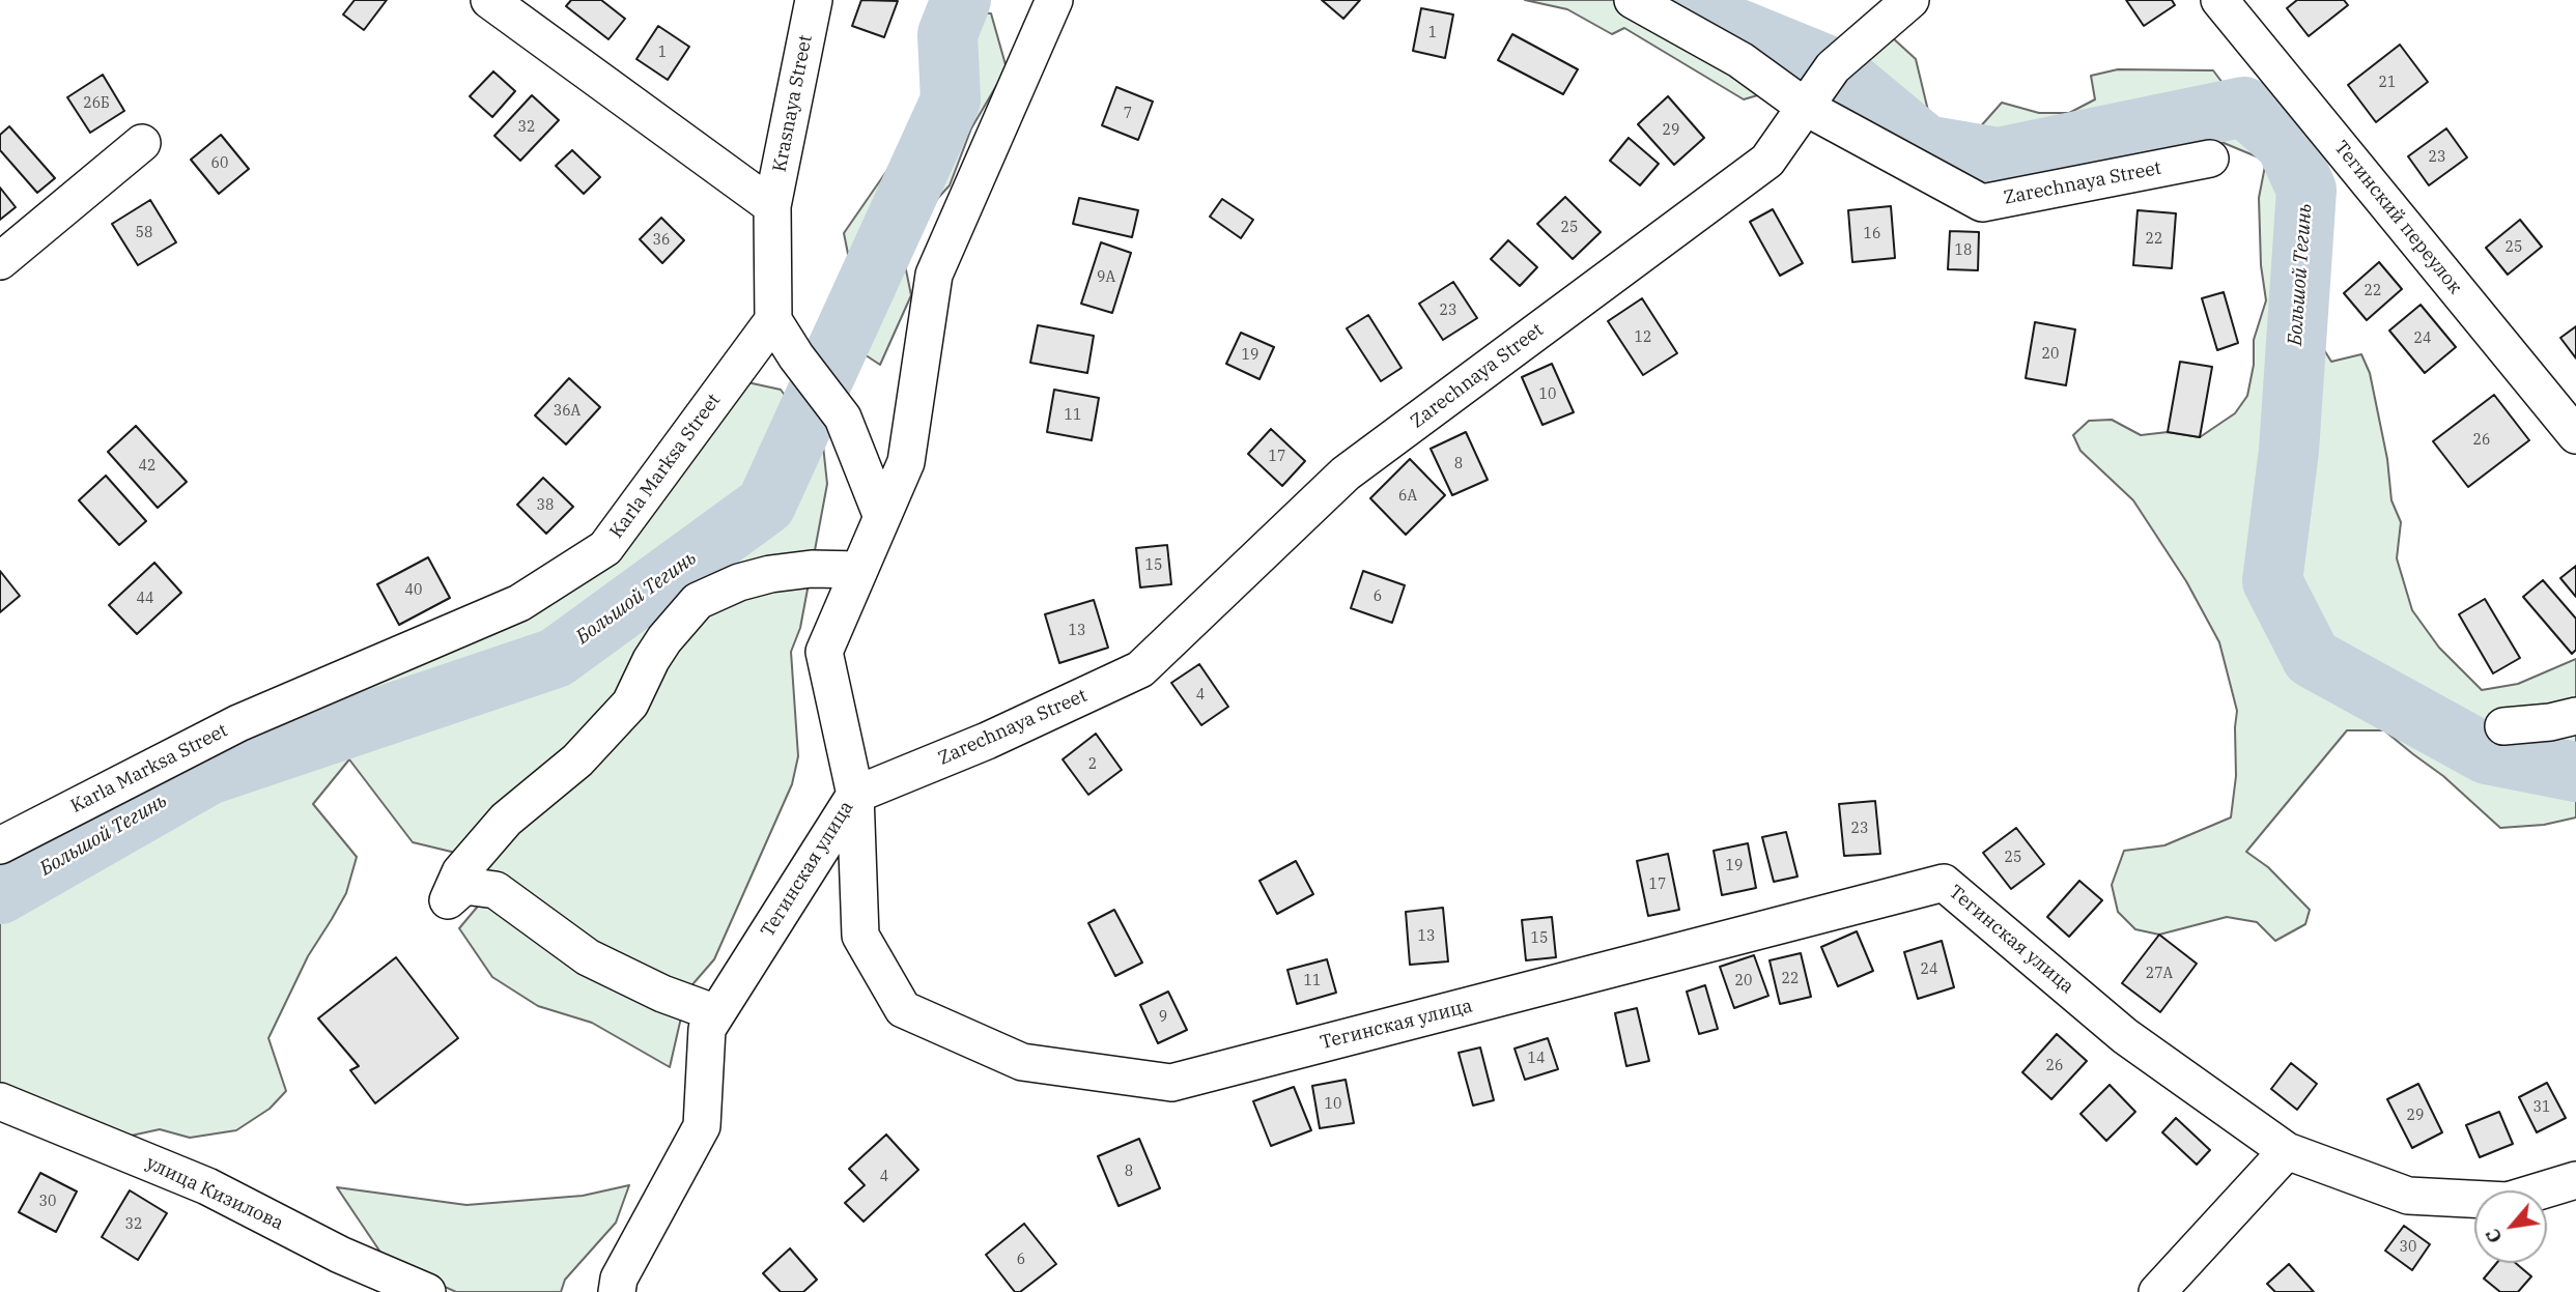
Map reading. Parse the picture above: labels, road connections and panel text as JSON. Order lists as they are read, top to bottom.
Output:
{
  "streets": {
    "street": [
      "Krasnaya Street",
      "Zarechnaya Street",
      "Тегинский переулок",
      "Karla Marksa Street",
      "Тегинская улица",
      "улица Кизилова"
    ]
  },
  "crossings": [
    ["Zarechnaya Street", "Тегинская улица"]
  ],
  "water": ["Большой Тегинь"],
  "house_numbers": [
    "1",
    "1",
    "21",
    "26Б",
    "7",
    "32",
    "29",
    "23",
    "60",
    "25",
    "58",
    "16",
    "22",
    "36",
    "25",
    "18",
    "9А",
    "22",
    "23",
    "12",
    "24",
    "20",
    "19",
    "10",
    "36А",
    "11",
    "26",
    "17",
    "8",
    "42",
    "6А",
    "38",
    "15",
    "40",
    "6",
    "44",
    "13",
    "4",
    "2",
    "23",
    "25",
    "19",
    "17",
    "13",
    "15",
    "24",
    "27А",
    "22",
    "11",
    "20",
    "9",
    "14",
    "26",
    "10",
    "31",
    "29",
    "8",
    "4",
    "30",
    "32",
    "30",
    "6"
  ],
  "north": "bottom left"
}
